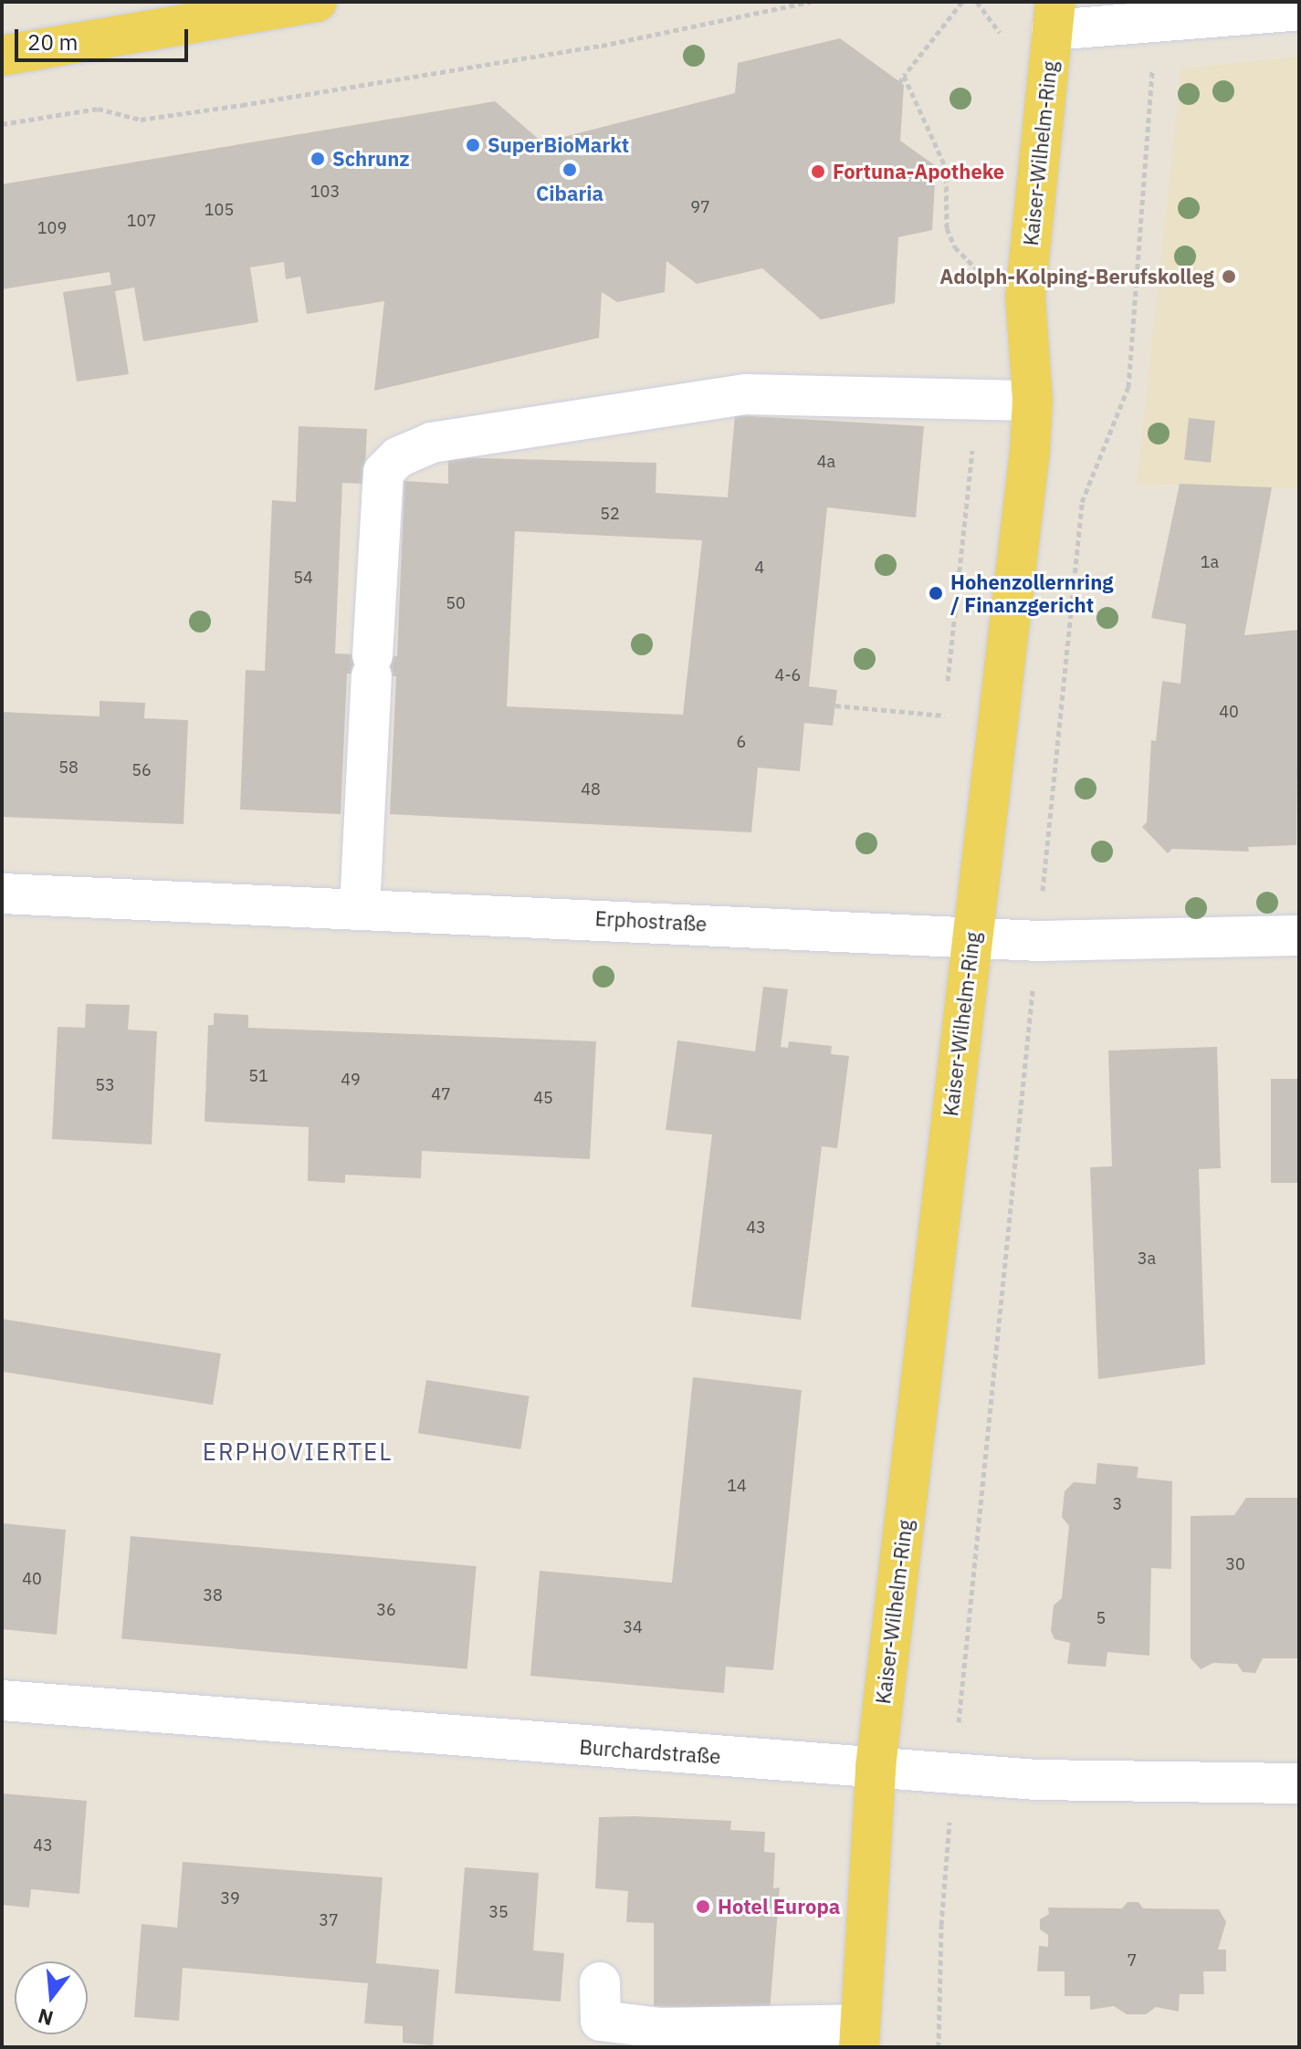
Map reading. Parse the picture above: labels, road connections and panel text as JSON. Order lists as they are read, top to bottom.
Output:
{
  "streets": {
    "main road": ["Kaiser-Wilhelm-Ring"],
    "street": ["Erphostraße", "Burchardstraße"]
  },
  "crossings": [
    ["Kaiser-Wilhelm-Ring", "Erphostraße"],
    ["Kaiser-Wilhelm-Ring", "Burchardstraße"]
  ],
  "districts": ["ERPHOVIERTEL"],
  "places": [
    "SuperBioMarkt",
    "Schrunz",
    "Cibaria",
    "Fortuna-Apotheke",
    "Adolph-Kolping-Berufskolleg",
    "Hohenzollernring / Finanzgericht",
    "Hotel Europa"
  ],
  "house_numbers": [
    "103",
    "97",
    "105",
    "107",
    "109",
    "4a",
    "52",
    "1a",
    "4",
    "54",
    "50",
    "4-6",
    "40",
    "6",
    "58",
    "56",
    "48",
    "51",
    "49",
    "53",
    "47",
    "45",
    "43",
    "3a",
    "14",
    "3",
    "30",
    "40",
    "38",
    "36",
    "5",
    "34",
    "43",
    "39",
    "35",
    "37",
    "7"
  ],
  "scale_bar": "20 m",
  "north": "bottom"
}
